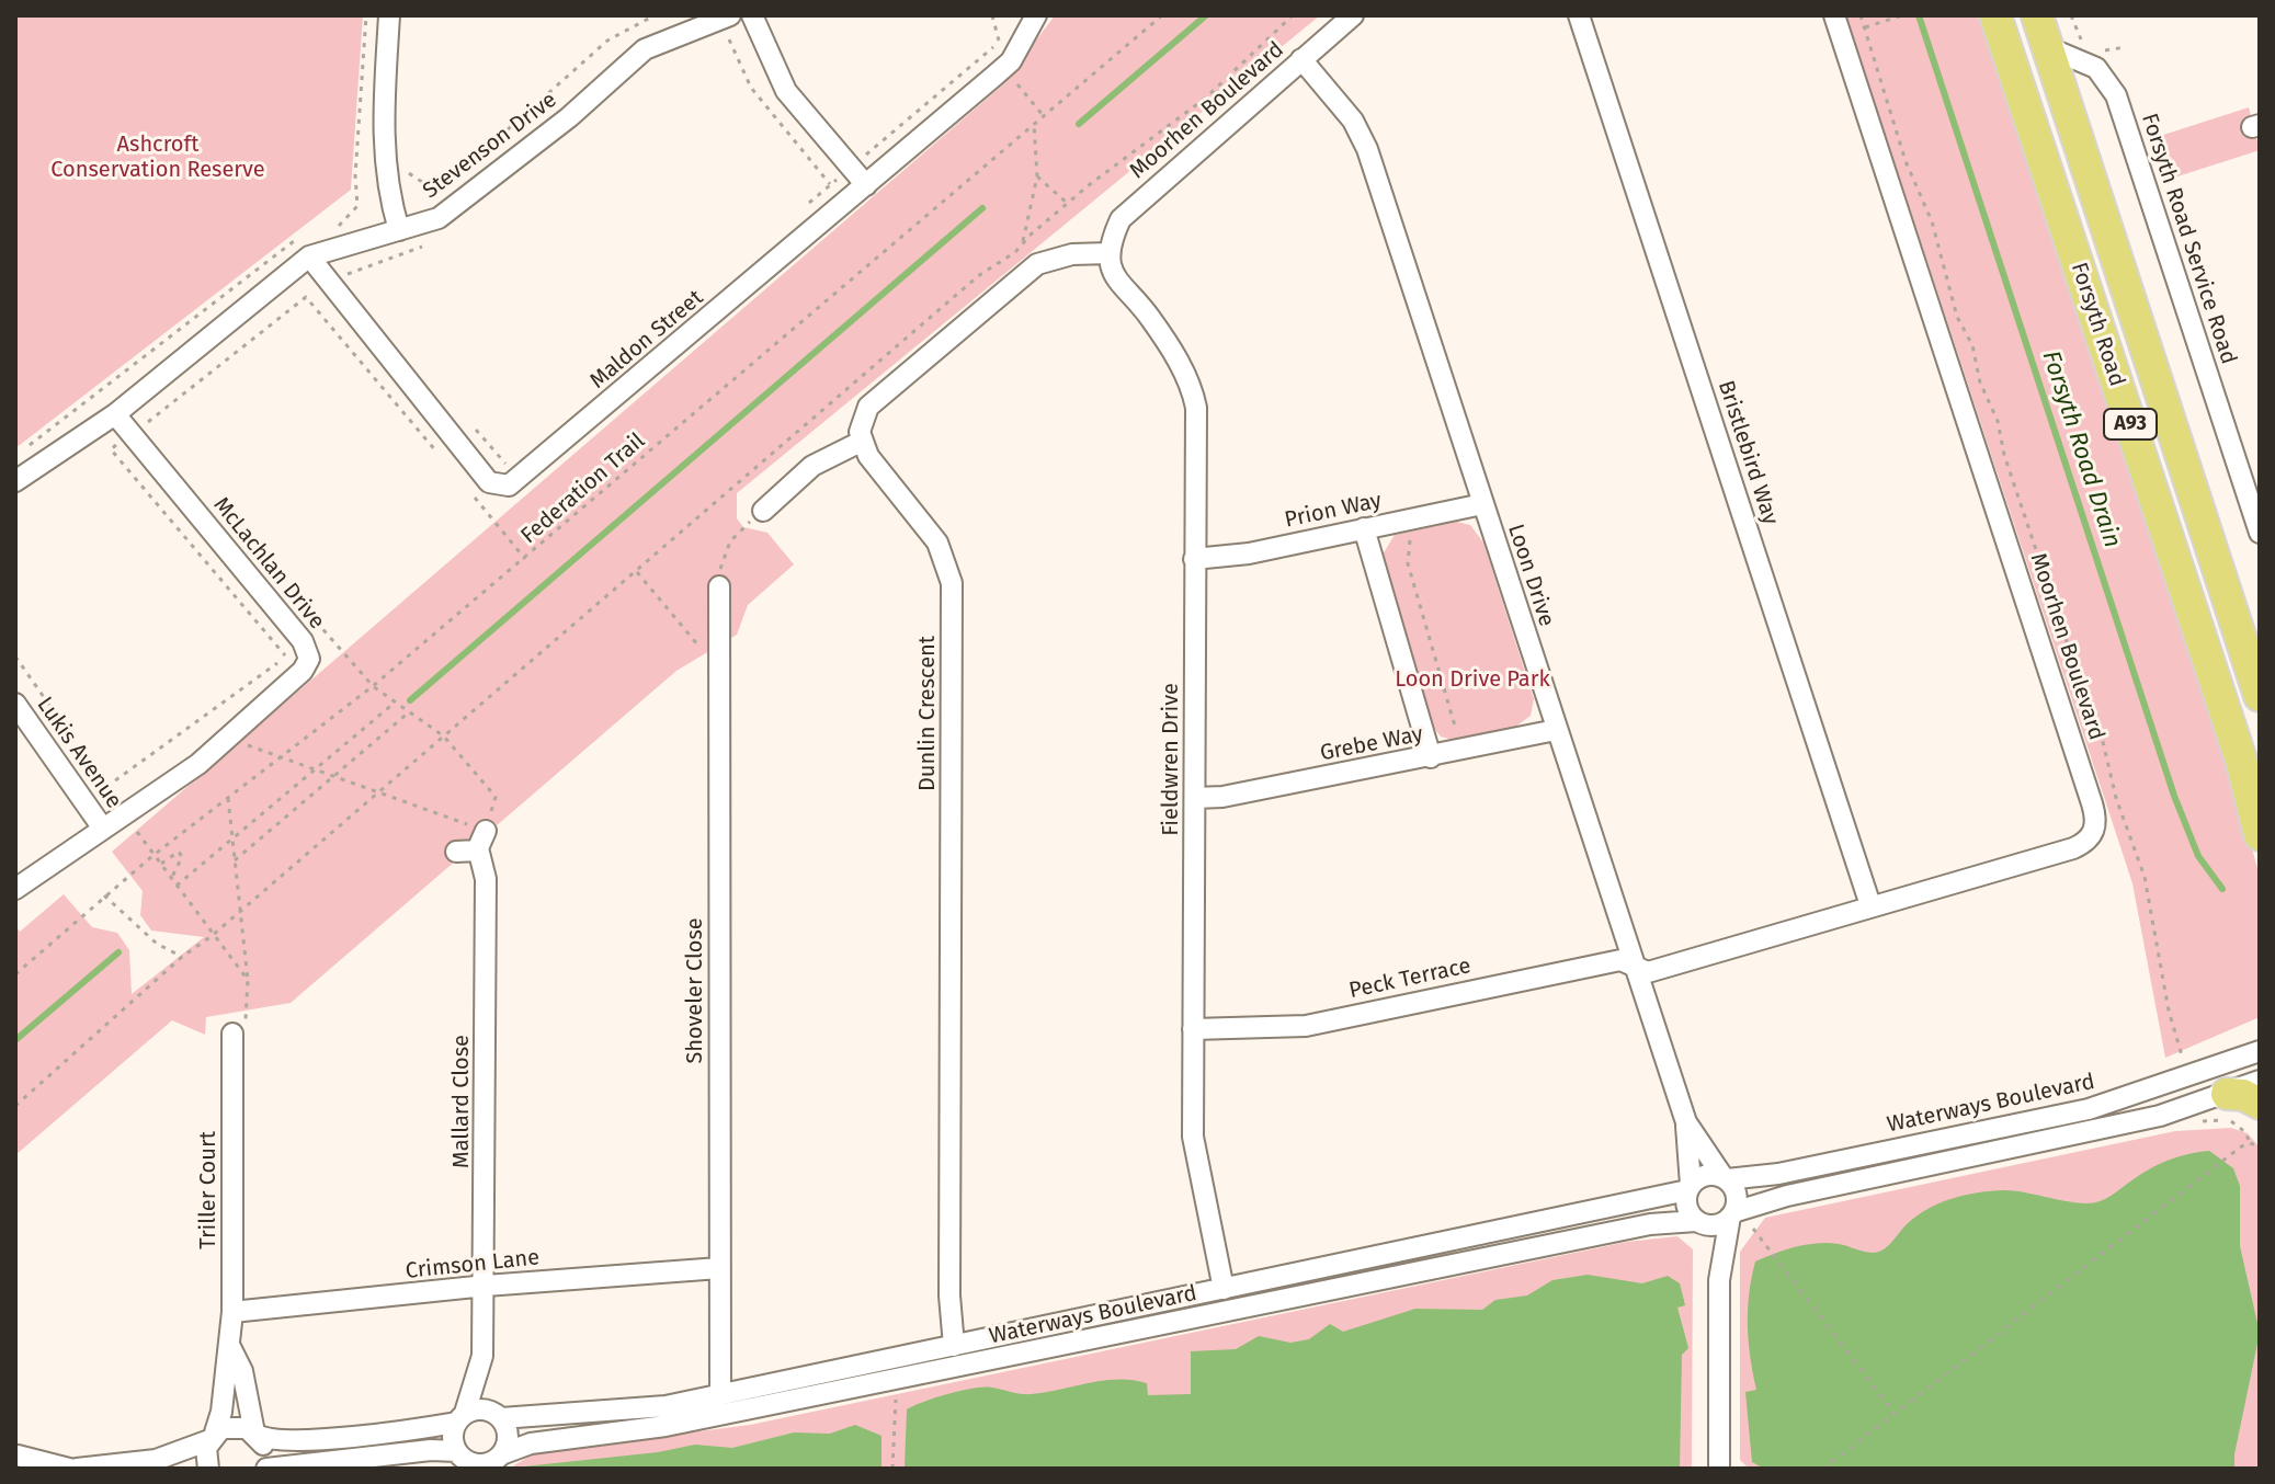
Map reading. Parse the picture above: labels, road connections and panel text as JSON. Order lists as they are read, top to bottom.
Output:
{
  "streets": {
    "highway": ["Forsyth Road", "A93"],
    "street": [
      "Moorhen Boulevard",
      "Stevenson Drive",
      "Forsyth Road Service Road",
      "Maldon Street",
      "Bristlebird Way",
      "Prion Way",
      "McLachlan Drive",
      "Loon Drive",
      "Dunlin Crescent",
      "Grebe Way",
      "Lukis Avenue",
      "Fieldwren Drive",
      "Peck Terrace",
      "Shoveler Close",
      "Mallard Close",
      "Waterways Boulevard",
      "Triller Court",
      "Crimson Lane"
    ],
    "path": ["Federation Trail"]
  },
  "crossings": [
    ["Moorhen Boulevard", "Bristlebird Way"],
    ["Moorhen Boulevard", "Loon Drive"],
    ["Moorhen Boulevard", "Fieldwren Drive"],
    ["Moorhen Boulevard", "Peck Terrace"],
    ["Stevenson Drive", "Maldon Street"],
    ["Stevenson Drive", "McLachlan Drive"],
    ["Forsyth Road Service Road", "Forsyth Road"],
    ["Prion Way", "Loon Drive"],
    ["Prion Way", "Fieldwren Drive"],
    ["McLachlan Drive", "Lukis Avenue"],
    ["Loon Drive", "Grebe Way"],
    ["Loon Drive", "Peck Terrace"],
    ["Loon Drive", "Waterways Boulevard"],
    ["Dunlin Crescent", "Waterways Boulevard"],
    ["Grebe Way", "Fieldwren Drive"],
    ["Fieldwren Drive", "Peck Terrace"],
    ["Fieldwren Drive", "Waterways Boulevard"],
    ["Shoveler Close", "Waterways Boulevard"],
    ["Shoveler Close", "Crimson Lane"],
    ["Mallard Close", "Waterways Boulevard"],
    ["Mallard Close", "Crimson Lane"],
    ["Triller Court", "Crimson Lane"]
  ],
  "water": ["Forsyth Road Drain"],
  "parks": ["Ashcroft Conservation Reserve", "Loon Drive Park"]
}
